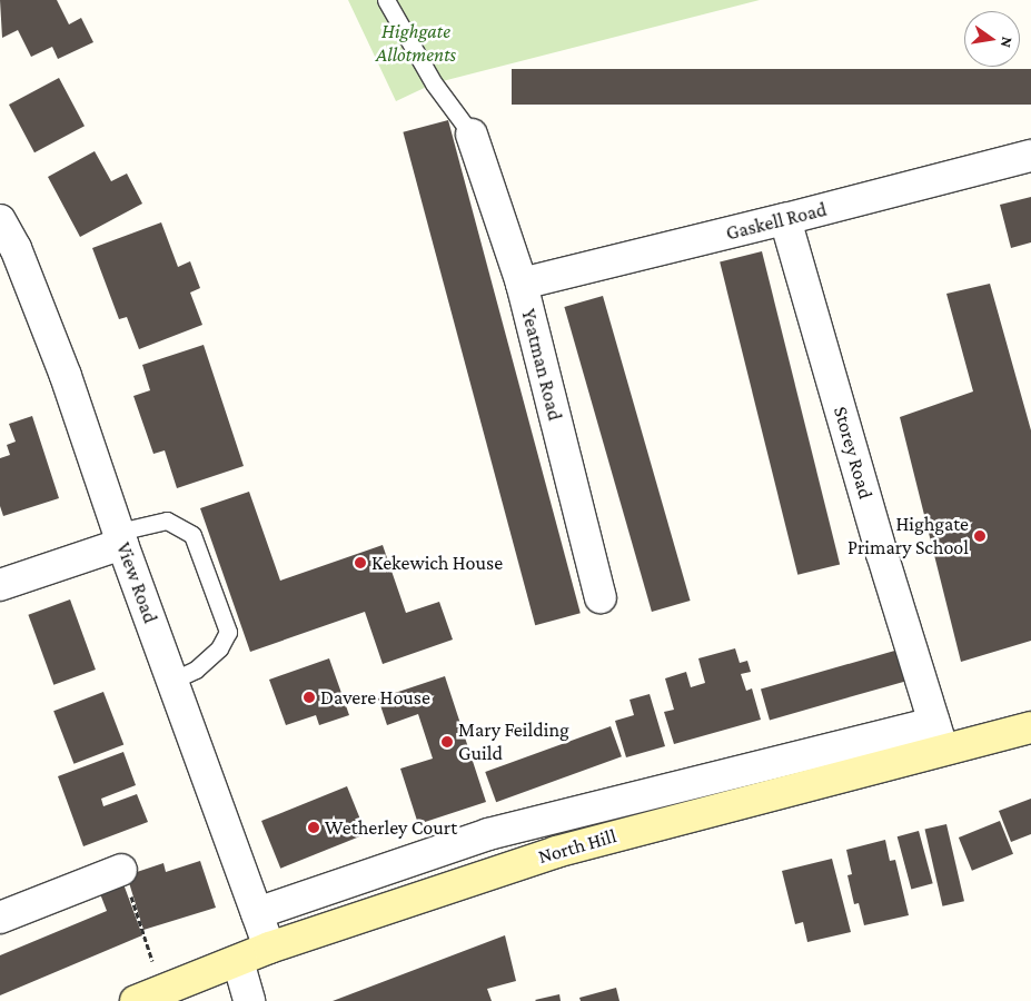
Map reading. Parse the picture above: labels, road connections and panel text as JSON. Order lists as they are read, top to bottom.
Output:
{
  "streets": {
    "main road": ["North Hill"],
    "street": [
      "Gaskell Road",
      "Yeatman Road",
      "Storey Road",
      "View Road"
    ]
  },
  "crossings": [
    ["Gaskell Road", "Yeatman Road"],
    ["Gaskell Road", "Storey Road"],
    ["Storey Road", "North Hill"],
    ["View Road", "North Hill"]
  ],
  "parks": ["Highgate Allotments"],
  "places": [
    "Highgate Primary School",
    "Kekewich House",
    "Davere House",
    "Mary Feilding Guild",
    "Wetherley Court"
  ],
  "north": "right"
}
